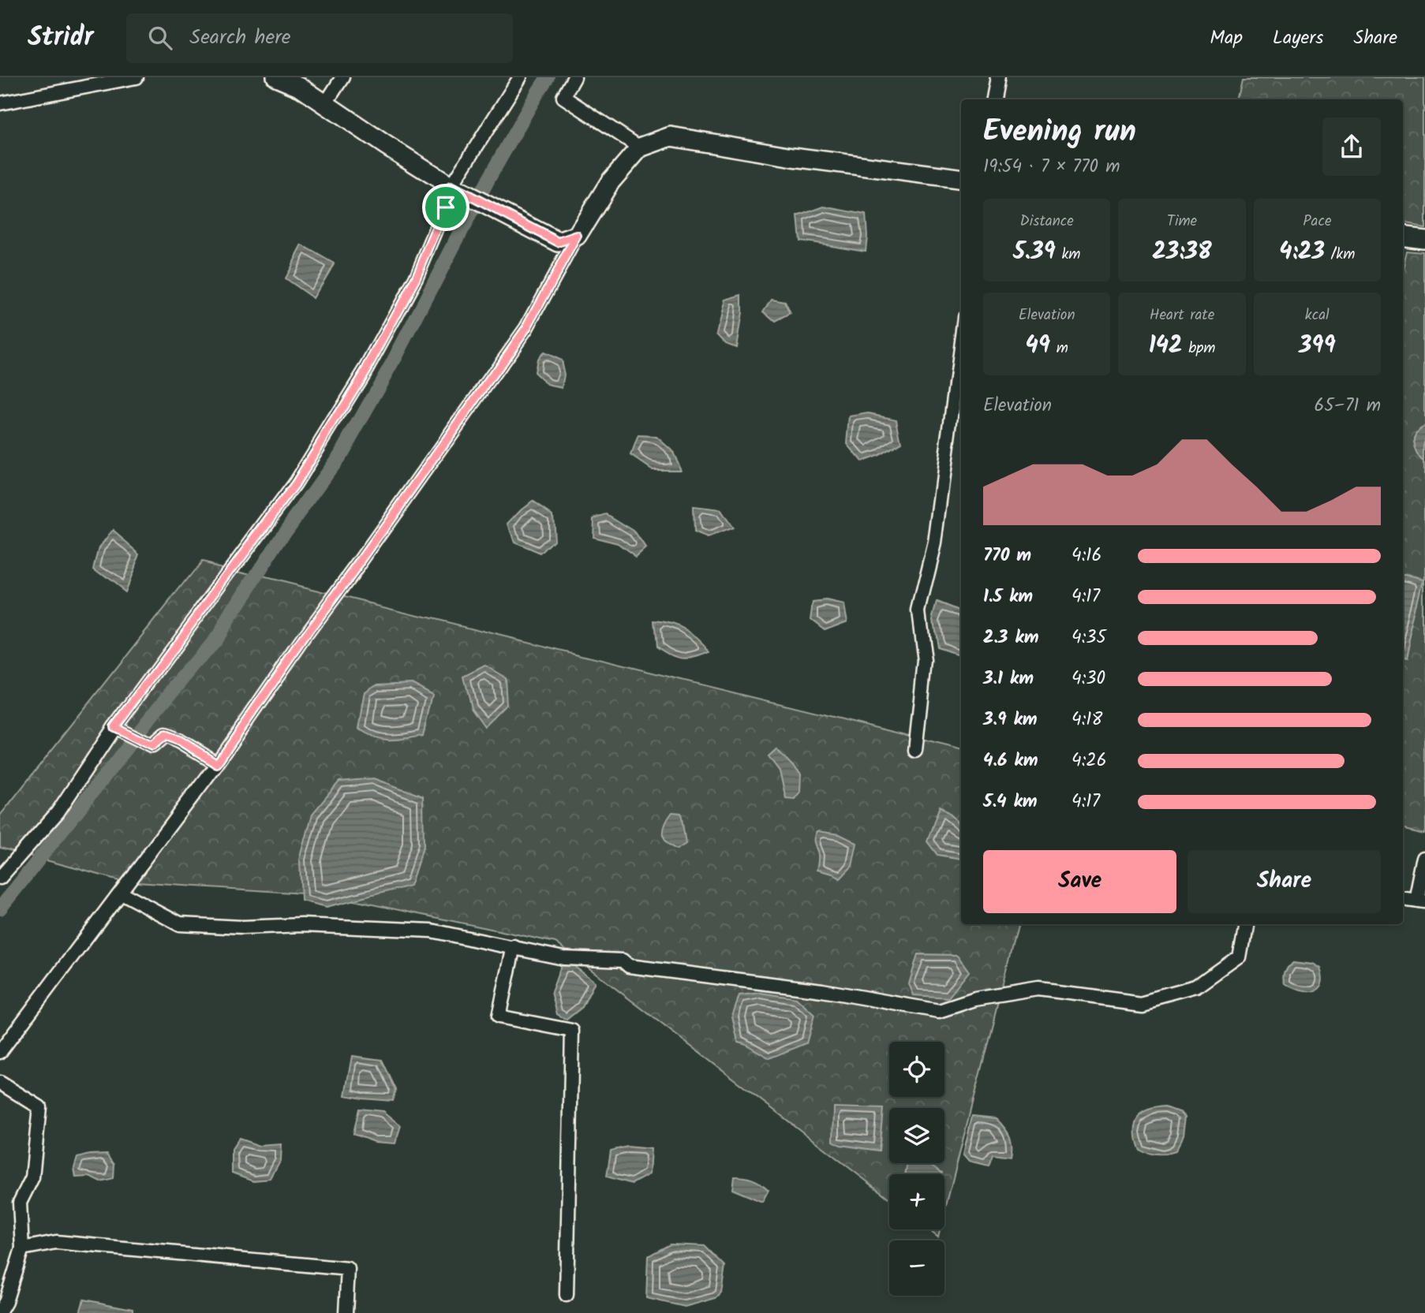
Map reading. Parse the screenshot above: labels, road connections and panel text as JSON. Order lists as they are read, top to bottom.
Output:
{
  "page": {
    "header": "Stridr",
    "search": "Search here",
    "nav": ["Map", "Layers", "Share"],
    "heading": ["Evening run", "19:54 · 7 × 770 m"],
    "stats": [
      ["Distance", "5.39 km"],
      ["Time", "23:38"],
      ["Pace", "4:23 /km"],
      ["Elevation", "49 m"],
      ["Heart rate", "142 bpm"],
      ["kcal", "399"]
    ],
    "chart": ["Elevation", "65–71 m"],
    "list": [
      {
        "name": "770 m",
        "note": "4:16"
      },
      {
        "name": "1.5 km",
        "note": "4:17"
      },
      {
        "name": "2.3 km",
        "note": "4:35"
      },
      {
        "name": "3.1 km",
        "note": "4:30"
      },
      {
        "name": "3.9 km",
        "note": "4:18"
      },
      {
        "name": "4.6 km",
        "note": "4:26"
      },
      {
        "name": "5.4 km",
        "note": "4:17"
      }
    ],
    "buttons": ["Save", "Share"],
    "map_buttons": ["+", "−"]
  }
}
